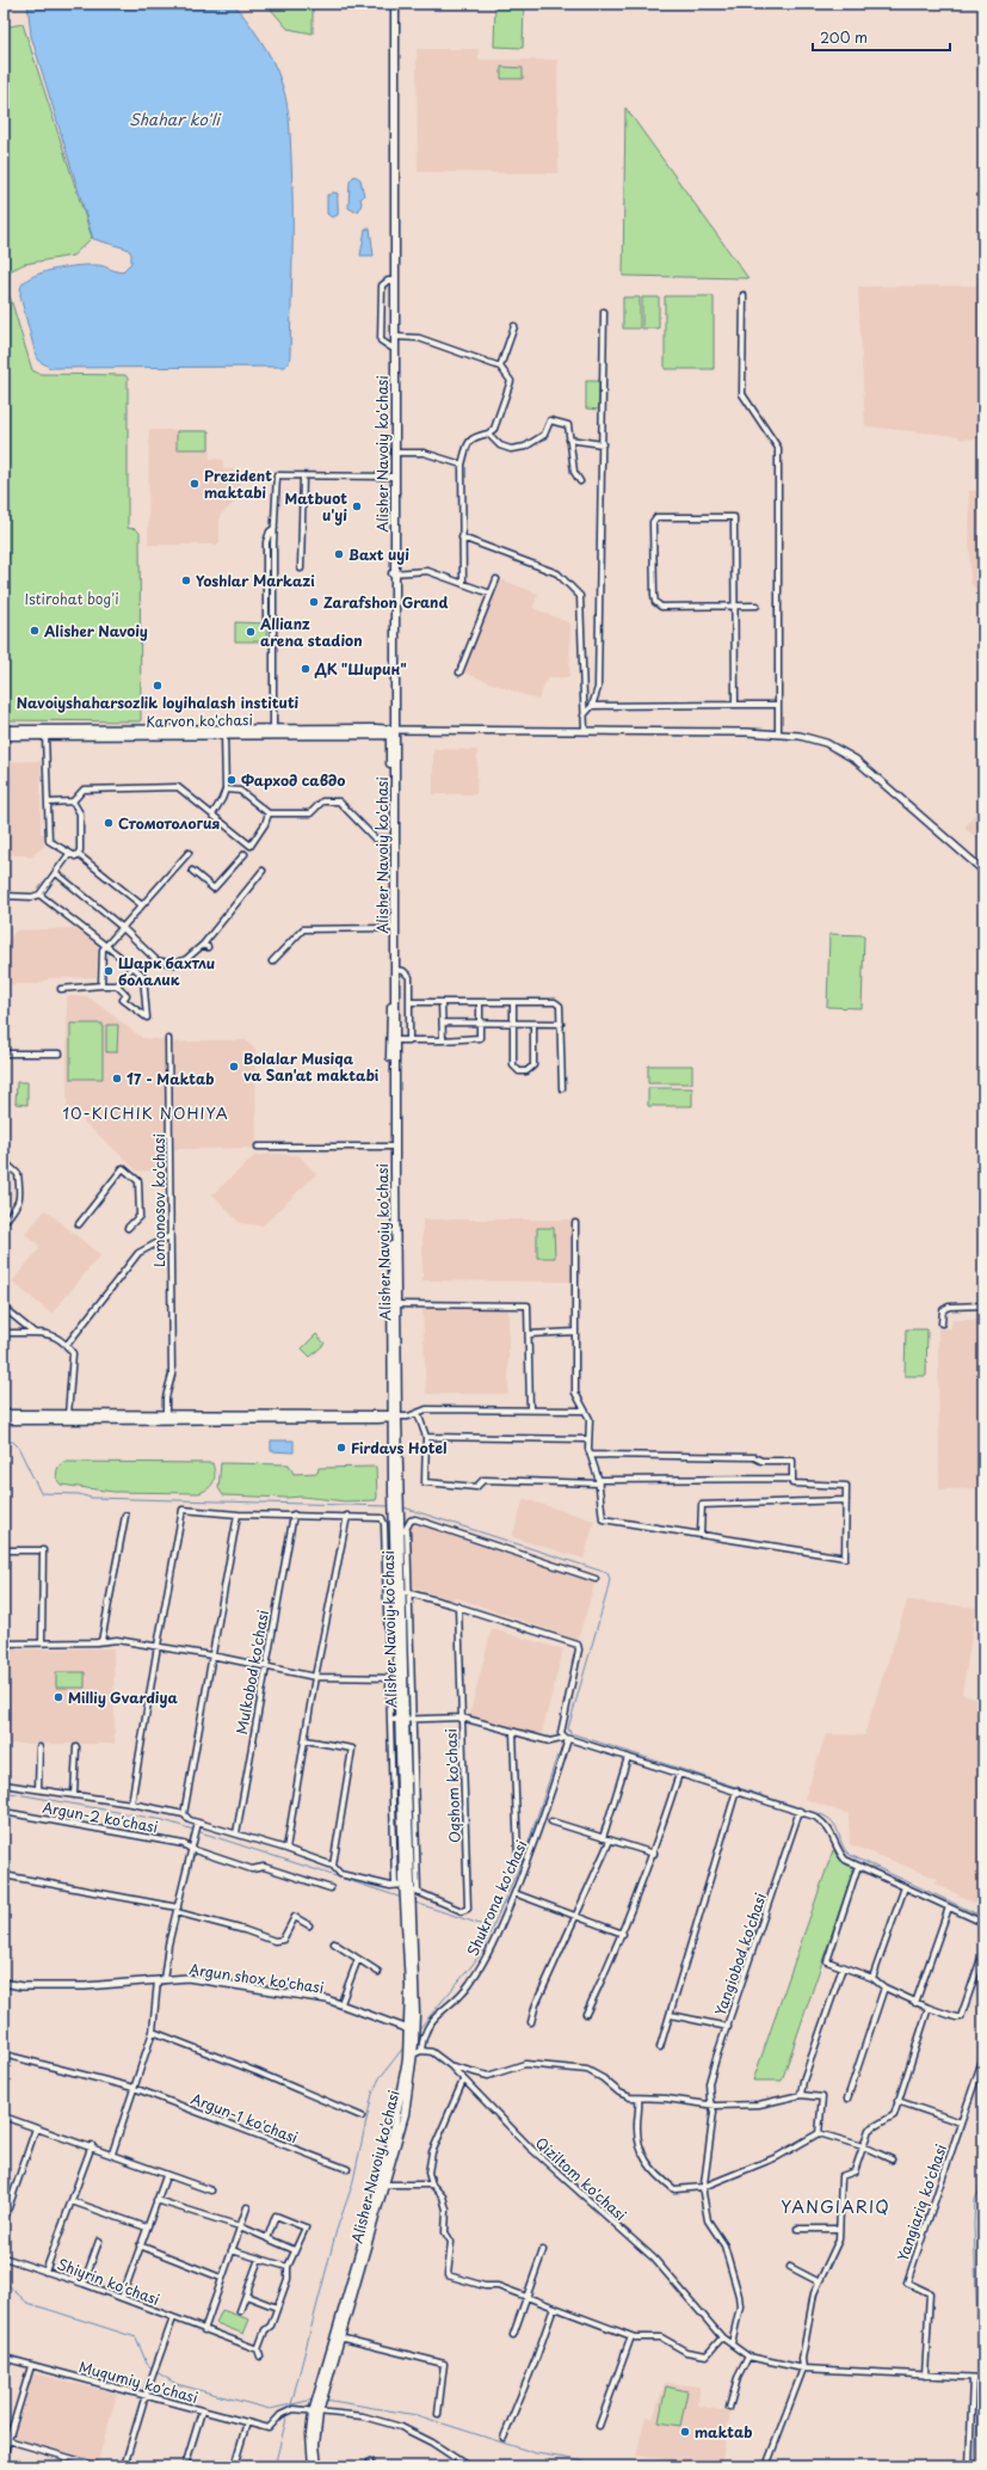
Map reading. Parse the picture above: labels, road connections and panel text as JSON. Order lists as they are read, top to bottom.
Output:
{
  "streets": {
    "main road": ["Alisher Navoiy ko'chasi", "Karvon ko'chasi"],
    "street": [
      "Lomonosov ko'chasi",
      "Mulkobod ko'chasi",
      "Oqshom ko'chasi",
      "Argun-2 ko'chasi",
      "Shukrona ko'chasi",
      "Yangiobod ko'chasi",
      "Argun shox ko'chasi",
      "Argun-1 ko'chasi",
      "Qiziltom ko'chasi",
      "Yangiariq ko'chasi",
      "Shiyrin ko'chasi",
      "Muqumiy ko'chasi"
    ]
  },
  "crossings": [
    ["Alisher Navoiy ko'chasi", "Karvon ko'chasi"],
    ["Alisher Navoiy ko'chasi", "Argun shox ko'chasi"],
    ["Alisher Navoiy ko'chasi", "Muqumiy ko'chasi"],
    ["Shukrona ko'chasi", "Qiziltom ko'chasi"]
  ],
  "districts": ["10-KICHIK NOHIYA", "YANGIARIQ"],
  "water": ["Shahar ko'li"],
  "parks": ["Istirohat bog'i"],
  "places": [
    "Prezident maktabi",
    "Matbuot u'yi",
    "Baxt uyi",
    "Yoshlar Markazi",
    "Zarafshon Grand",
    "Alisher Navoiy",
    "Allianz arena stadion",
    "ДК \"Ширин\"",
    "Navoiyshaharsozlik loyihalash instituti",
    "Фарход савдо",
    "Стомотология",
    "Шарк бахтли болалик",
    "Bolalar Musiqa va San'at maktabi",
    "17 - Maktab",
    "Firdavs Hotel",
    "Milliy Gvardiya",
    "maktab"
  ],
  "scale_bar": "200 m"
}
